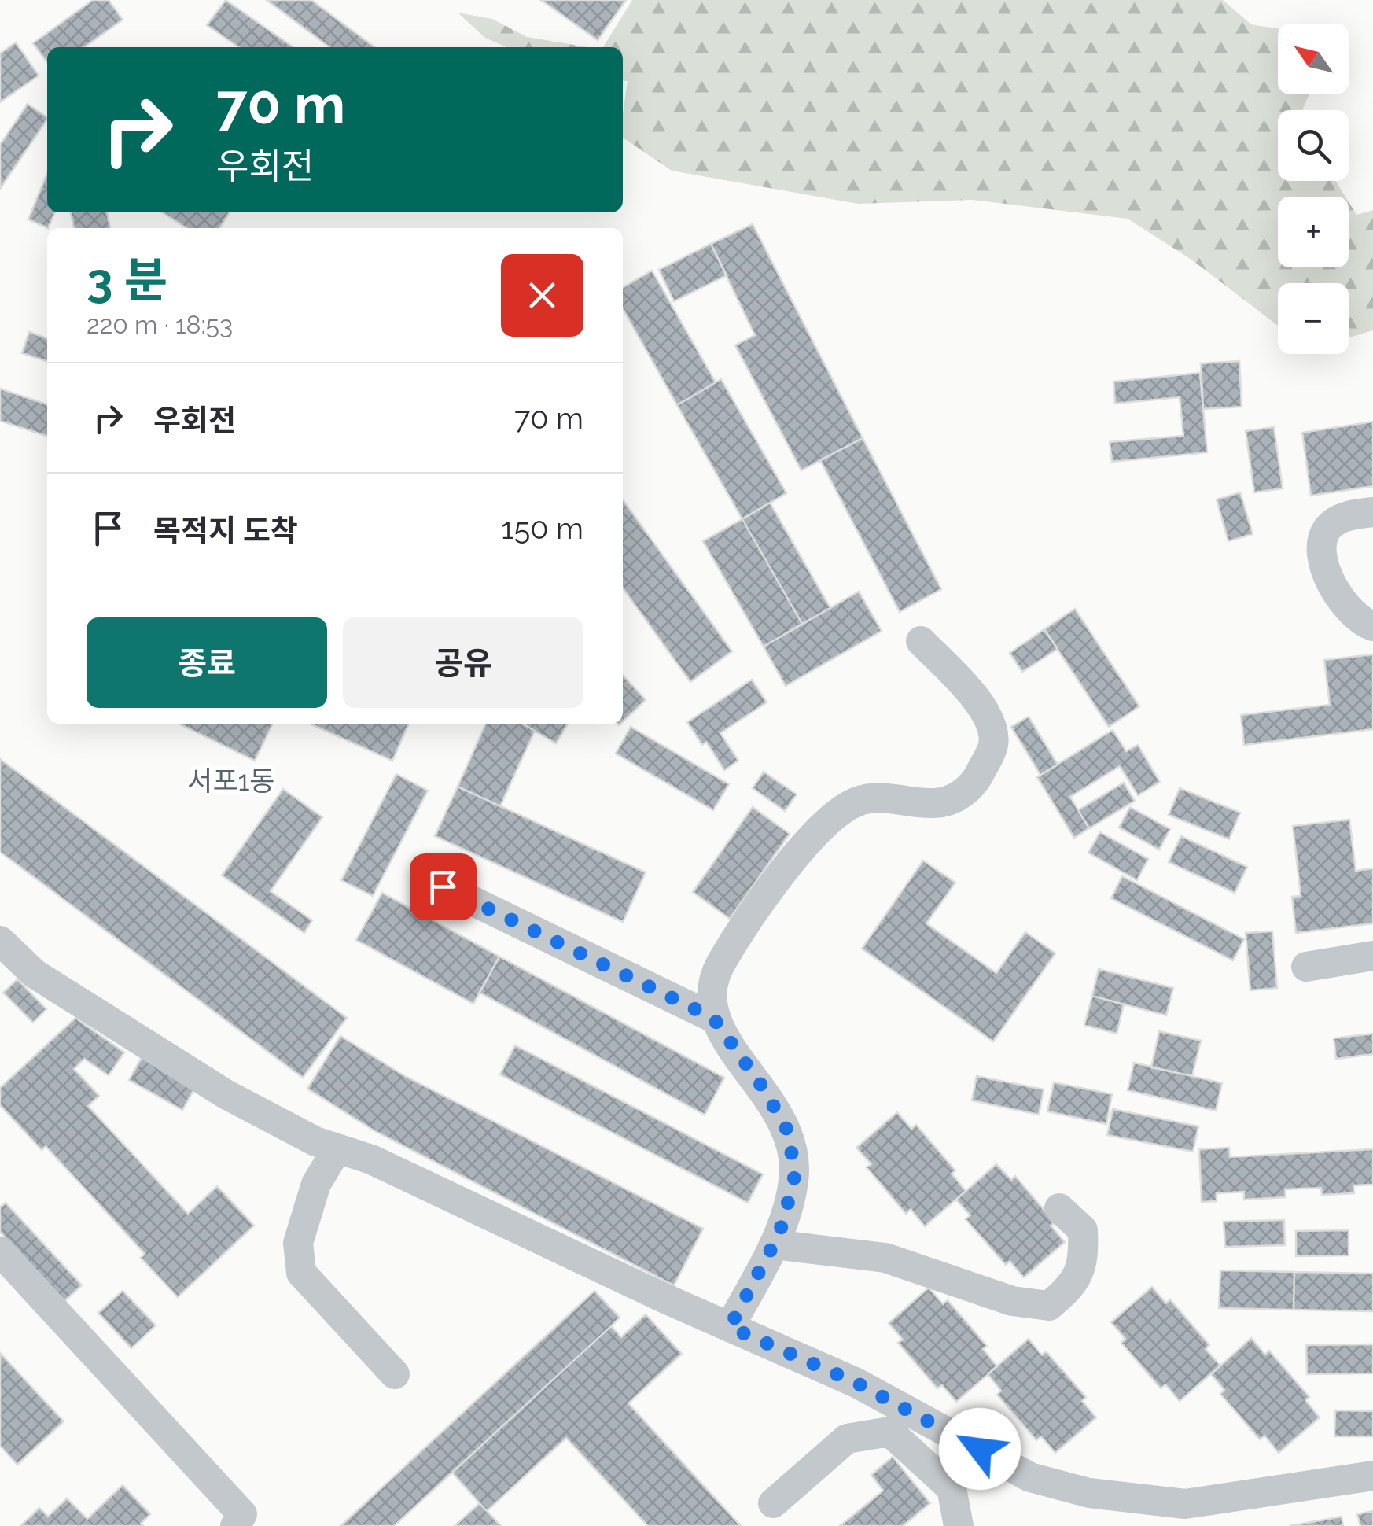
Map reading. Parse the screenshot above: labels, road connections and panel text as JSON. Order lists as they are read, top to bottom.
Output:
{
  "districts": ["서포1동"],
  "north": "top left",
  "page": {
    "map_buttons": ["+", "−"],
    "turn": ["70 m", "우회전"],
    "heading": ["3 분", "220 m · 18:53"],
    "list": [
      {
        "name": "우회전",
        "value": "70 m"
      },
      {
        "name": "목적지 도착",
        "value": "150 m"
      }
    ],
    "buttons": ["종료", "공유"]
  }
}
